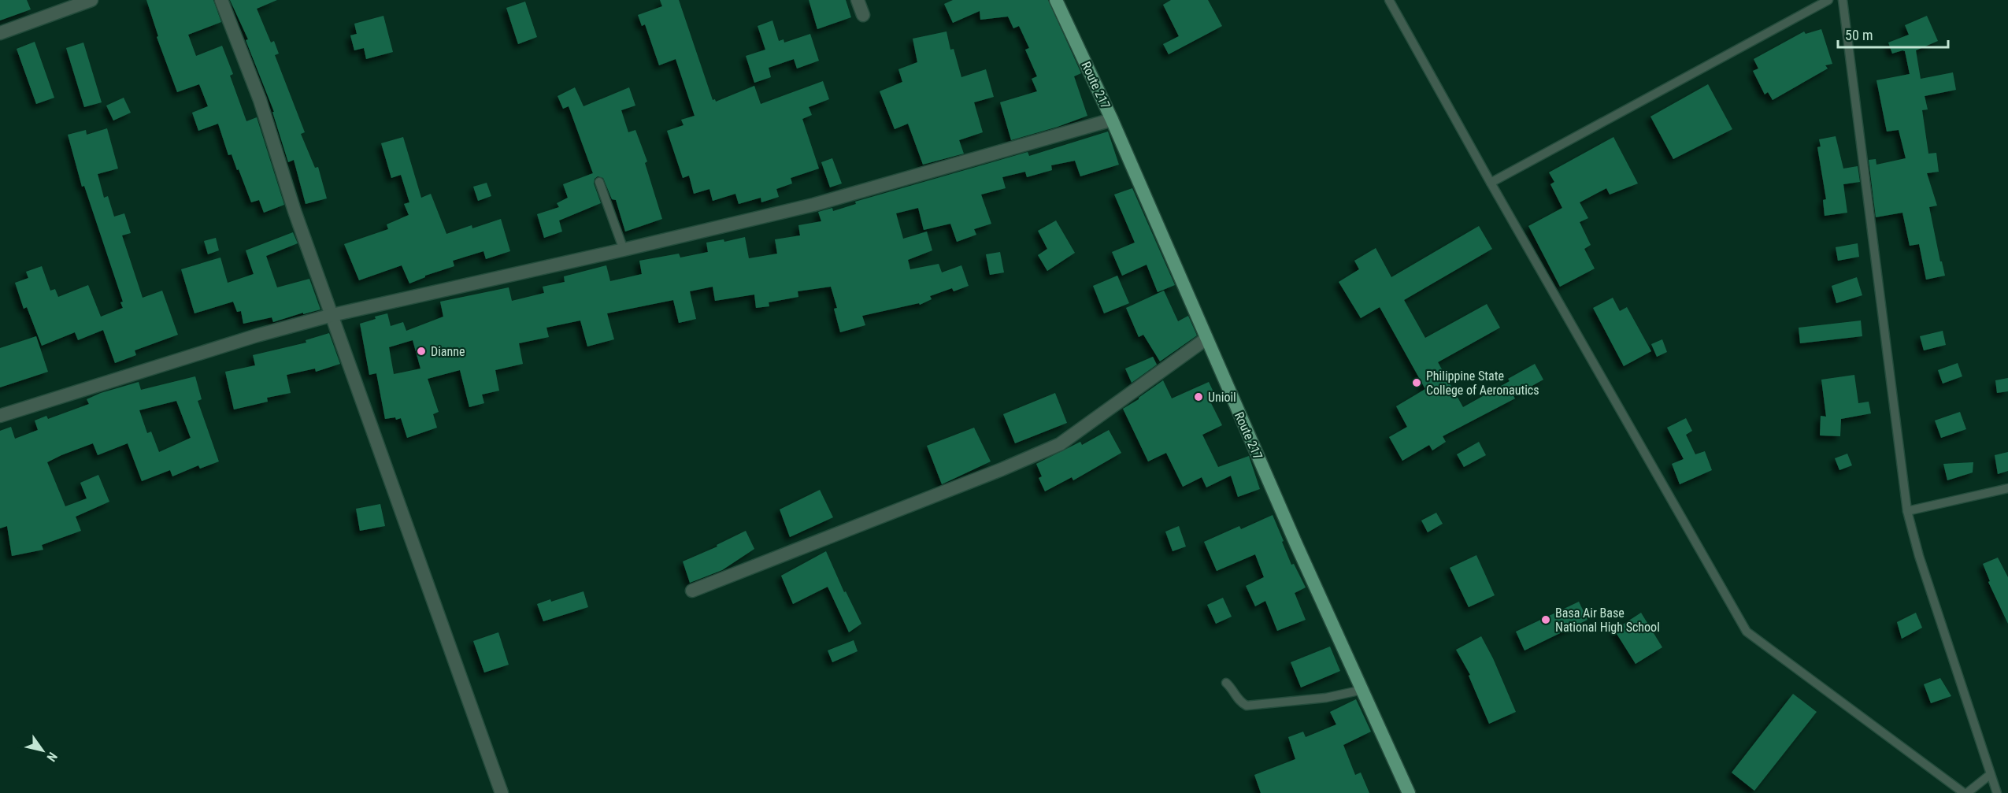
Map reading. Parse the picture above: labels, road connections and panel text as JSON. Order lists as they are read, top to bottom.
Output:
{
  "streets": {
    "main road": ["Route 217"]
  },
  "places": [
    "Dianne",
    "Philippine State College of Aeronautics",
    "Unioil",
    "Basa Air Base National High School"
  ],
  "scale_bar": "50 m",
  "north": "bottom right"
}
